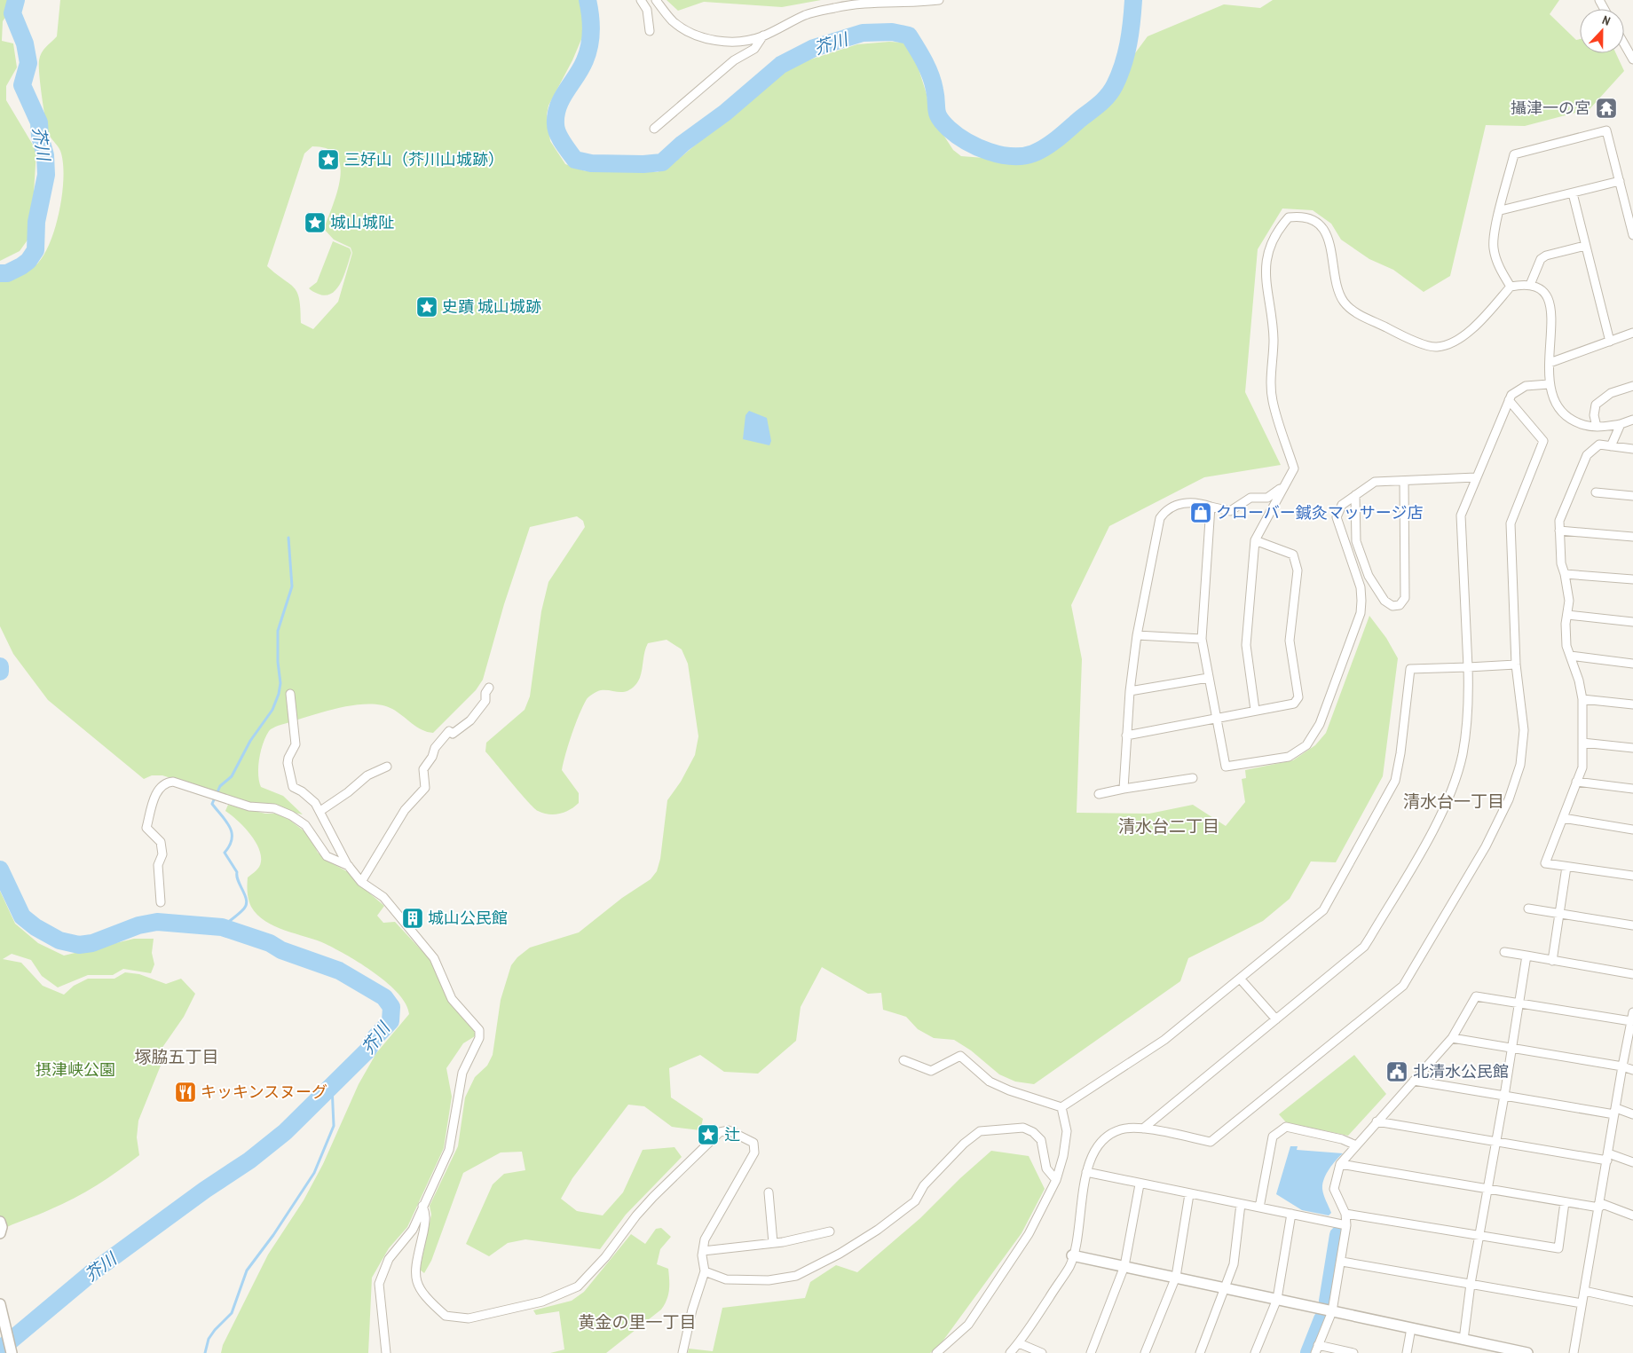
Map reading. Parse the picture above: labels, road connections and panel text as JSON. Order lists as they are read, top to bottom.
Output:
{
  "districts": [
    "清水台一丁目",
    "清水台二丁目",
    "塚脇五丁目",
    "黄金の里一丁目"
  ],
  "water": ["芥川"],
  "parks": ["摂津峡公園"],
  "places": {
    "temple": ["攝津一の宮"],
    "place": [
      "三好山（芥川山城跡）",
      "城山城阯",
      "史蹟 城山城跡",
      "辻"
    ],
    "shop": ["クローバー鍼灸マッサージ店"],
    "building": ["城山公民館"],
    "public building": ["北清水公民館"],
    "restaurant": ["キッキンスヌーグ"]
  },
  "north": "top"
}
